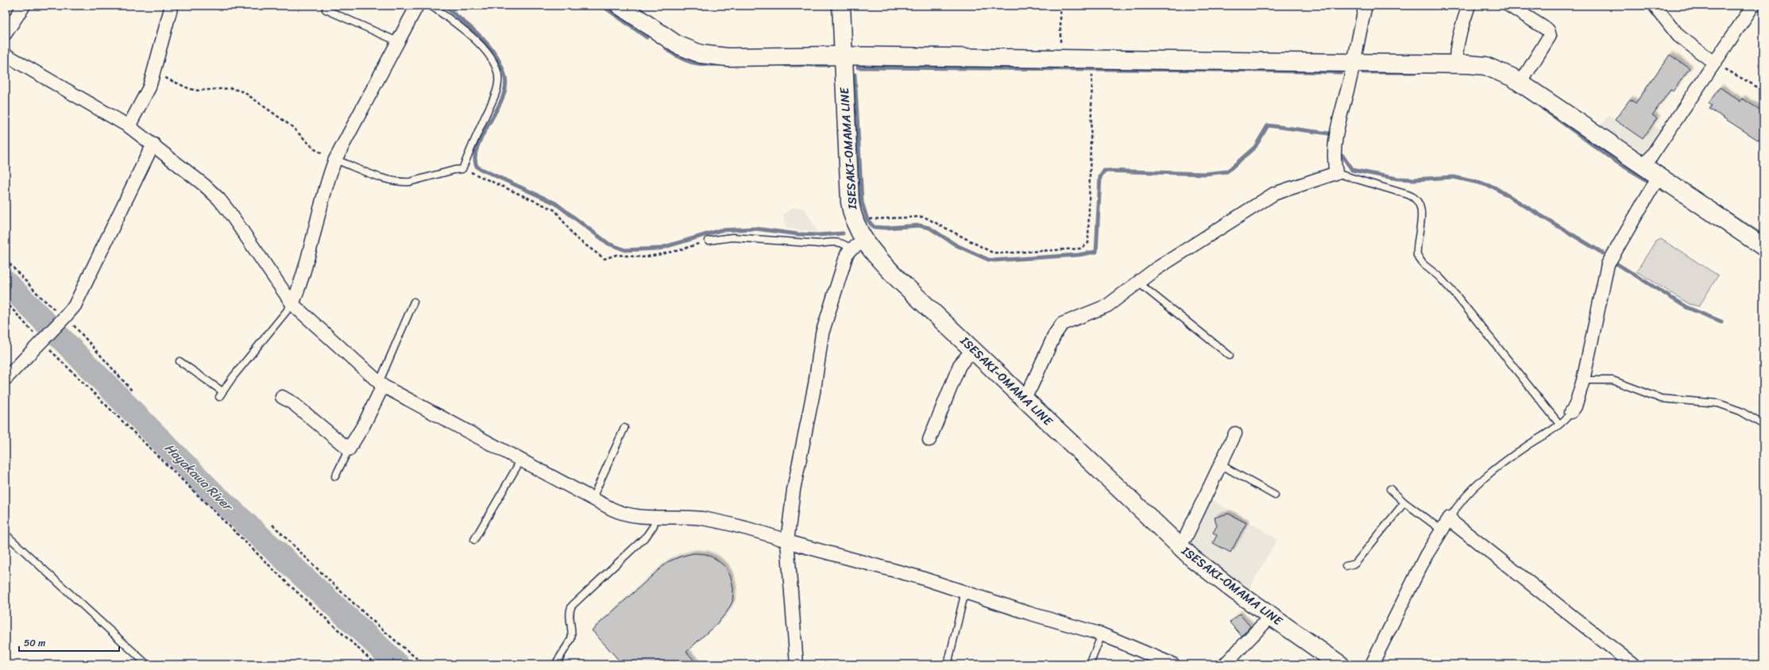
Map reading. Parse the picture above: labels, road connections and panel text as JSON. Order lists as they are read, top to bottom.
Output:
{
  "streets": {
    "street": ["ISESAKI-OMAMA LINE"]
  },
  "water": ["Hayakawa River"],
  "scale_bar": "50 m"
}
